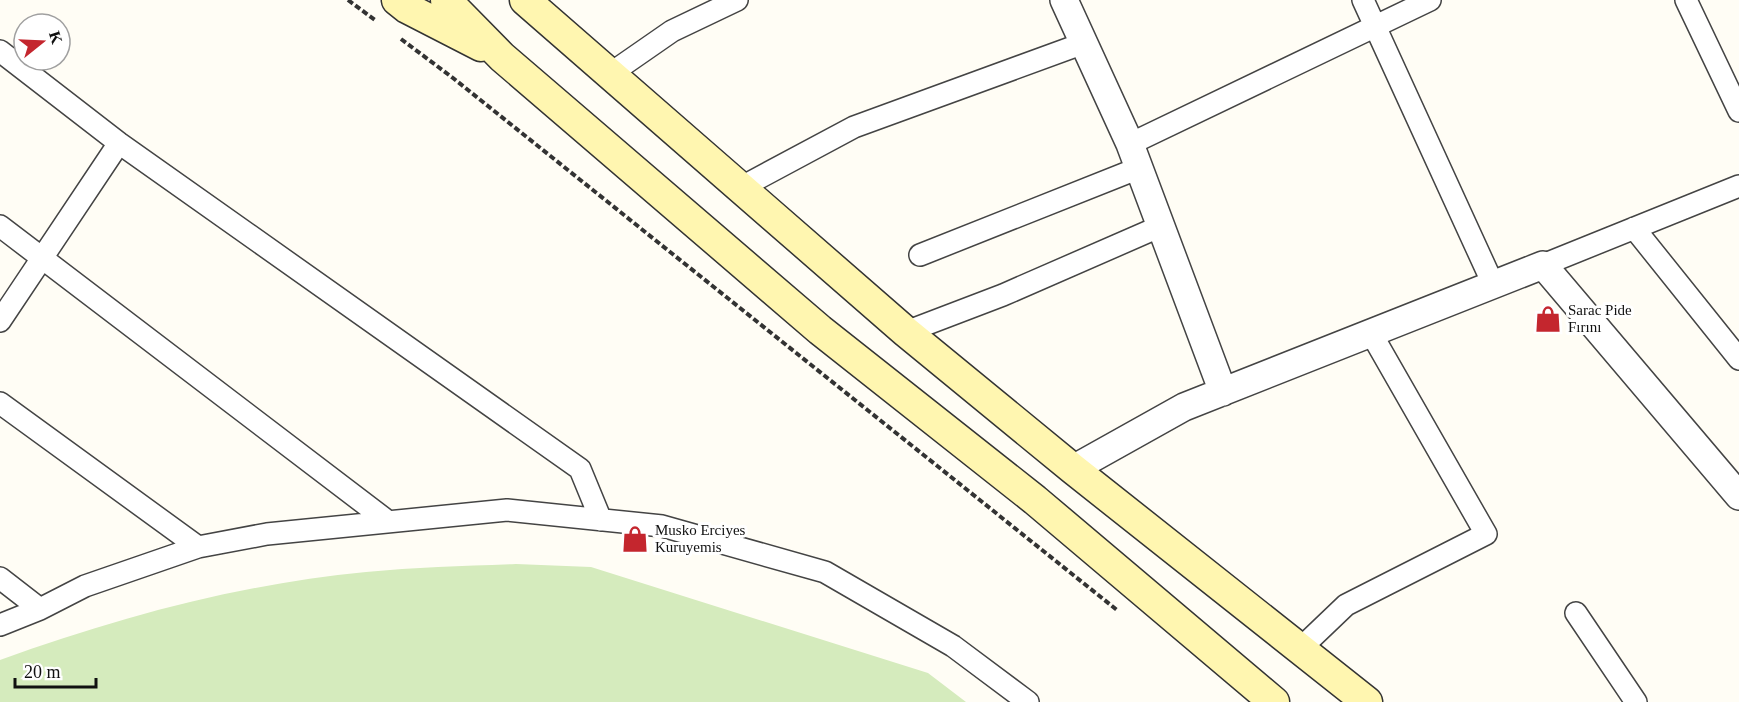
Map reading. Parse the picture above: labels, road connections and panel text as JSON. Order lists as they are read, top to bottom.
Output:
{
  "places": {
    "shop": ["Sarac Pide Fırını", "Musko Erciyes Kuruyemis"]
  },
  "scale_bar": "20 m",
  "north": "right"
}
